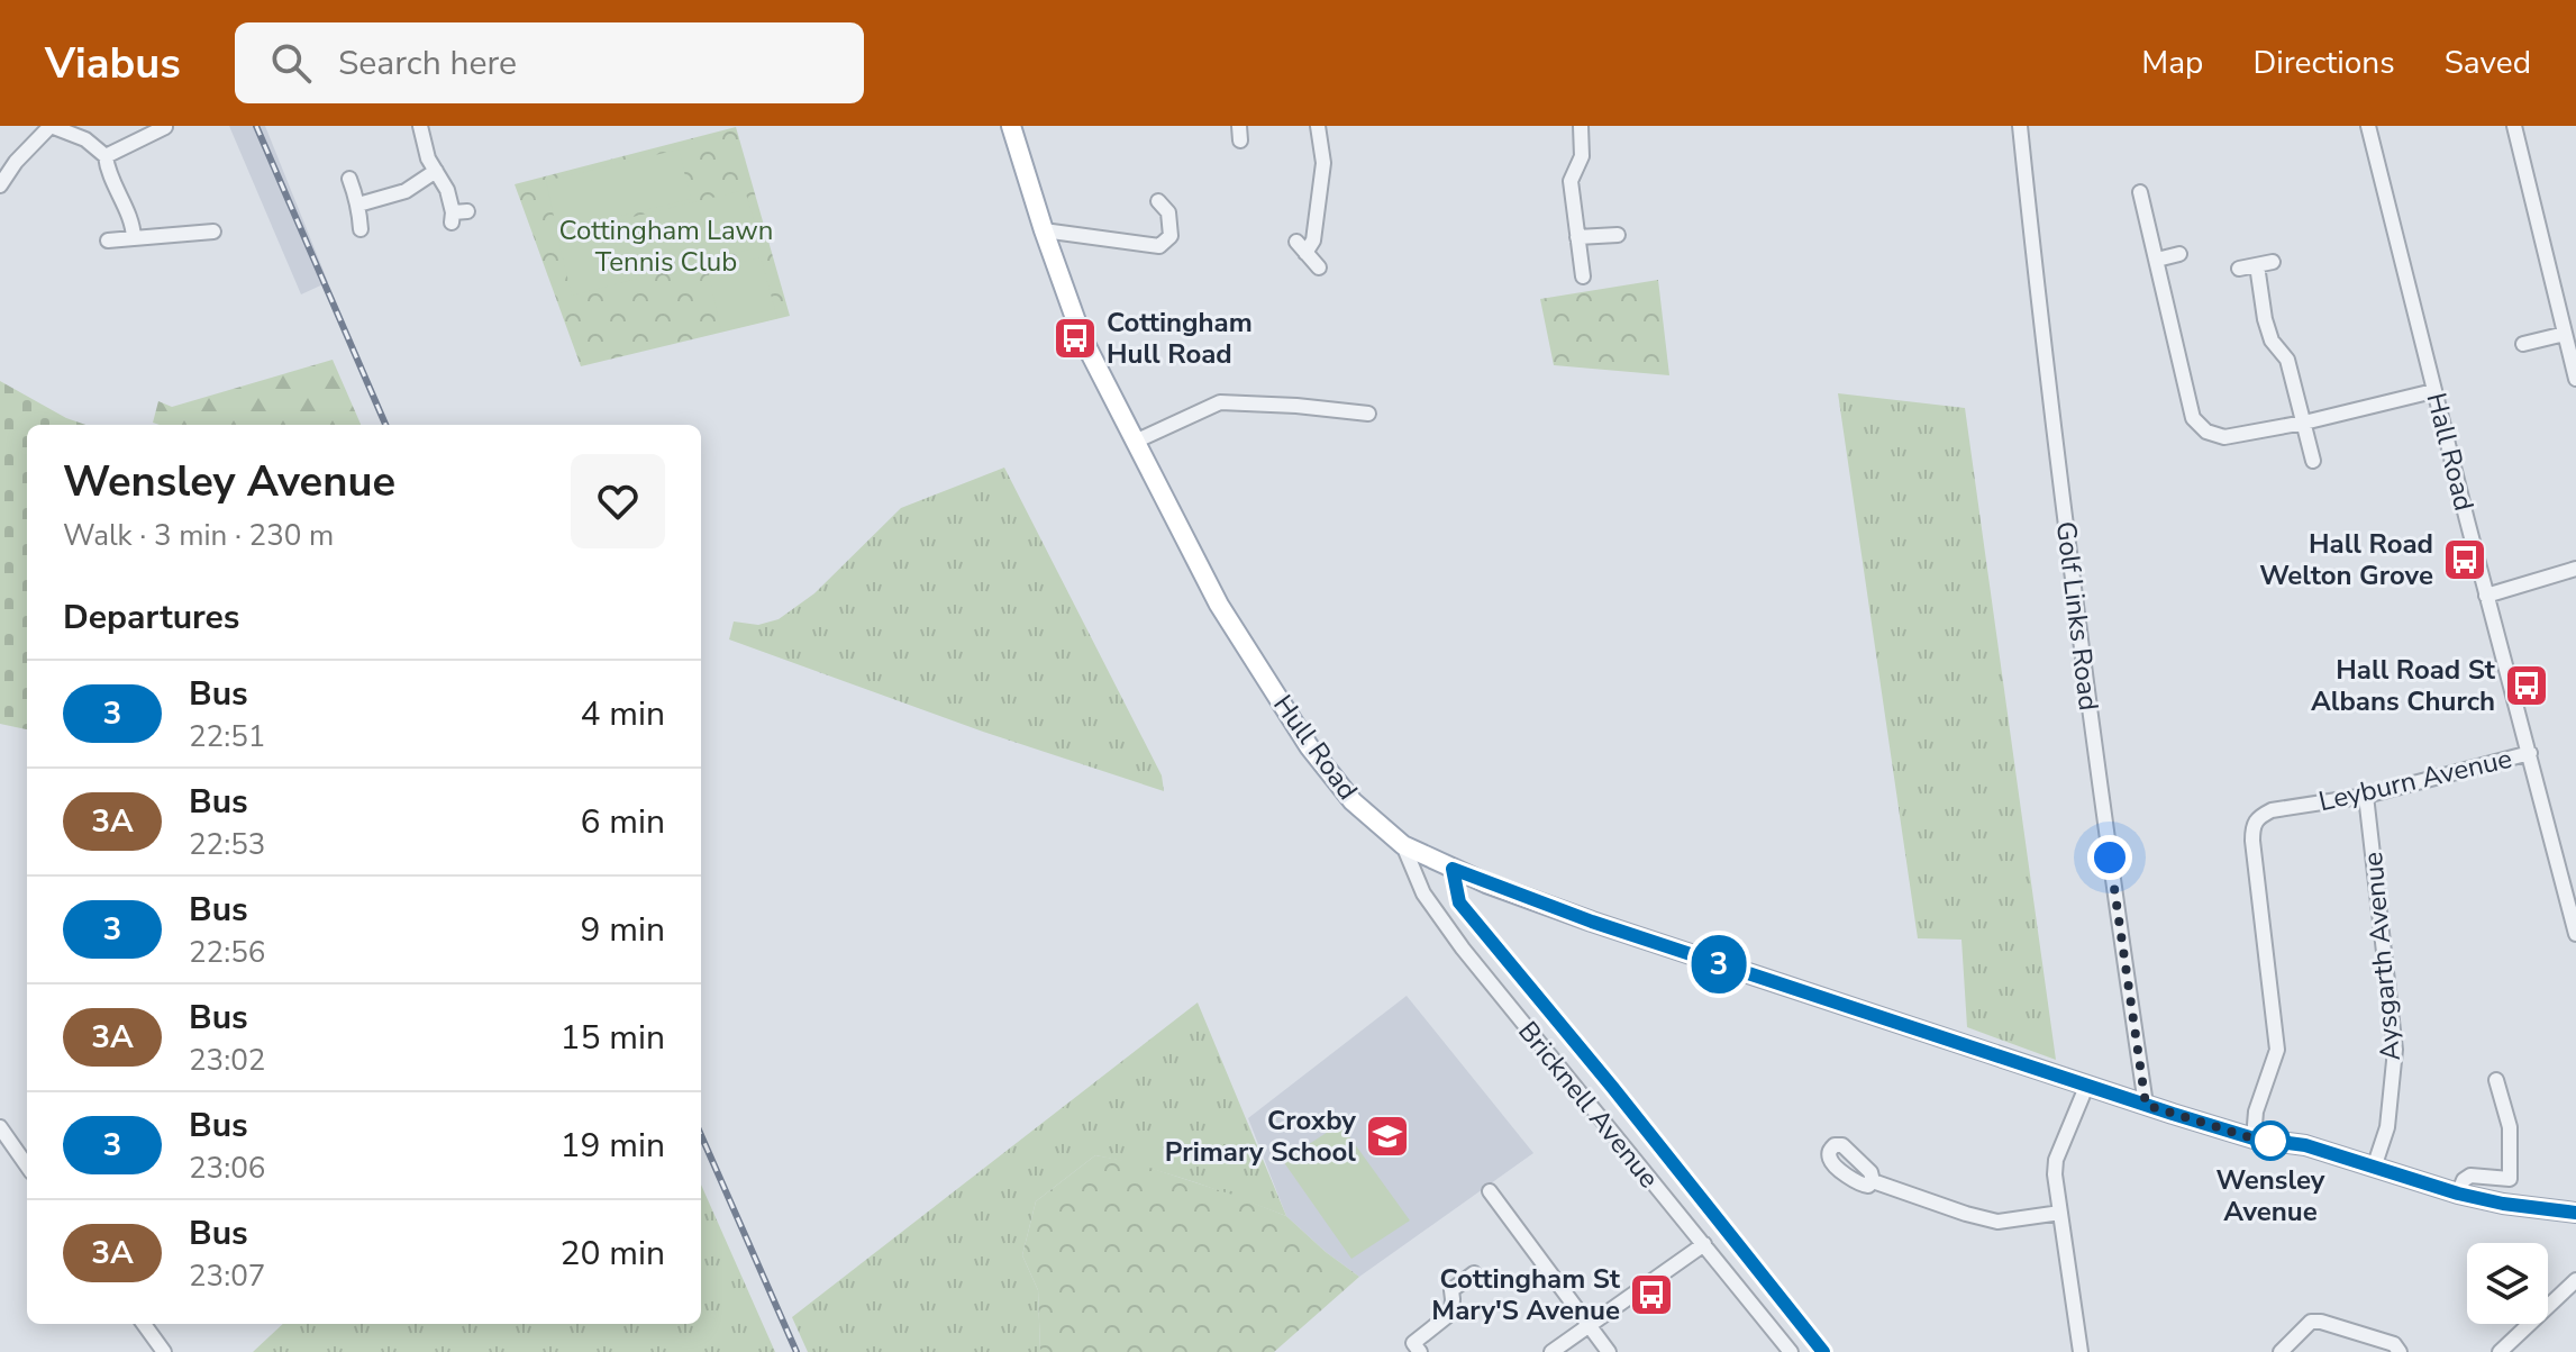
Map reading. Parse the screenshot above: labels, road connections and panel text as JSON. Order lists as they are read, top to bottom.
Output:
{
  "streets": {
    "main road": ["Hull Road"],
    "street": [
      "Hall Road",
      "Golf Links Road",
      "Leyburn Avenue",
      "Aysgarth Avenue",
      "Bricknell Avenue"
    ]
  },
  "crossings": [
    ["Hall Road", "Leyburn Avenue"],
    ["Golf Links Road", "Hull Road"],
    ["Hull Road", "Leyburn Avenue"],
    ["Hull Road", "Aysgarth Avenue"],
    ["Hull Road", "Bricknell Avenue"],
    ["Leyburn Avenue", "Aysgarth Avenue"]
  ],
  "parks": ["Cottingham Lawn Tennis Club"],
  "places": {
    "bus stop": [
      "Cottingham Hull Road",
      "Hall Road Welton Grove",
      "Hall Road St Albans Church",
      "Cottingham St Mary'S Avenue"
    ],
    "school or university": ["Croxby Primary School"],
    "other": ["Wensley Avenue"]
  },
  "lines": ["bus line 3"],
  "page": {
    "header": "Viabus",
    "search": "Search here",
    "nav": ["Map", "Directions", "Saved"],
    "on_map": "3",
    "heading": [
      ["Wensley Avenue", "Walk · 3 min · 230 m"],
      "Departures"
    ],
    "list": [
      {
        "mark": "3",
        "name": "Bus",
        "note": "22:51",
        "value": "4 min"
      },
      {
        "mark": "3A",
        "name": "Bus",
        "note": "22:53",
        "value": "6 min"
      },
      {
        "mark": "3",
        "name": "Bus",
        "note": "22:56",
        "value": "9 min"
      },
      {
        "mark": "3A",
        "name": "Bus",
        "note": "23:02",
        "value": "15 min"
      },
      {
        "mark": "3",
        "name": "Bus",
        "note": "23:06",
        "value": "19 min"
      },
      {
        "mark": "3A",
        "name": "Bus",
        "note": "23:07",
        "value": "20 min"
      }
    ]
  }
}
